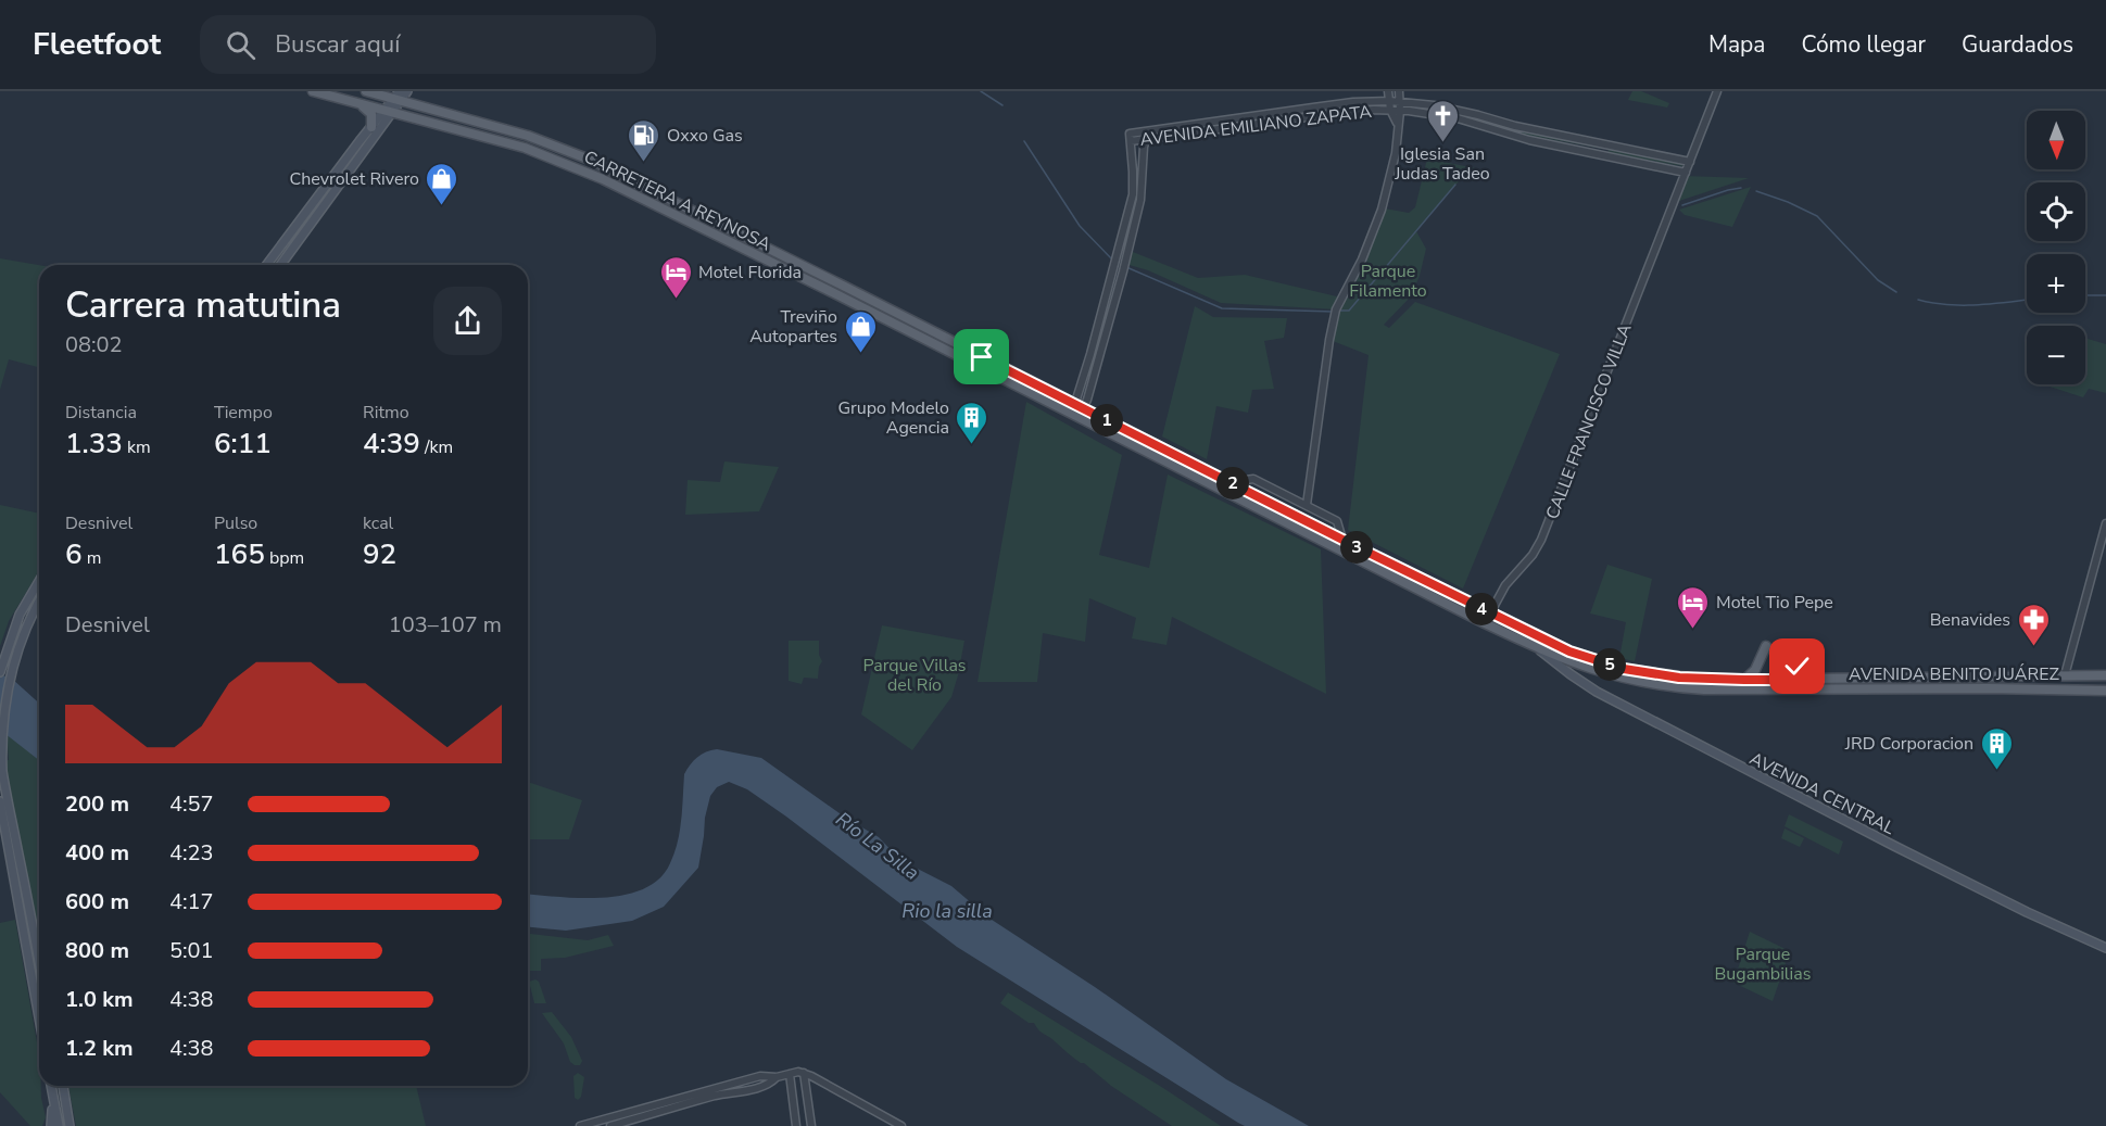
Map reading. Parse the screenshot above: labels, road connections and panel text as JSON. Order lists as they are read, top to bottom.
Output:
{
  "streets": {
    "main road": ["CARRETERA A REYNOSA", "AVENIDA BENITO JUÁREZ", "AVENIDA CENTRAL"],
    "street": ["AVENIDA EMILIANO ZAPATA", "CALLE FRANCISCO VILLA"]
  },
  "crossings": [
    ["AVENIDA EMILIANO ZAPATA", "CALLE FRANCISCO VILLA"],
    ["CARRETERA A REYNOSA", "CALLE FRANCISCO VILLA"],
    ["CARRETERA A REYNOSA", "AVENIDA BENITO JUÁREZ"],
    ["CARRETERA A REYNOSA", "AVENIDA CENTRAL"],
    ["AVENIDA BENITO JUÁREZ", "AVENIDA CENTRAL"]
  ],
  "water": ["Río La Silla", "Rio la silla"],
  "parks": ["Parque Filamento", "Parque Villas del Río", "Parque Bugambilias"],
  "places": {
    "church": ["Iglesia San Judas Tadeo"],
    "fuel station": ["Oxxo Gas"],
    "shop": ["Chevrolet Rivero", "Treviño Autopartes"],
    "hotel": ["Motel Florida", "Motel Tio Pepe"],
    "building": ["Grupo Modelo Agencia", "JRD Corporacion"],
    "pharmacy": ["Benavides"]
  },
  "north": "bottom",
  "page": {
    "header": "Fleetfoot",
    "search": "Buscar aquí",
    "nav": ["Mapa", "Cómo llegar", "Guardados"],
    "map_buttons": ["+", "−"],
    "heading": ["Carrera matutina", "08:02"],
    "stats": [
      ["Distancia", "1.33 km"],
      ["Tiempo", "6:11"],
      ["Ritmo", "4:39 /km"],
      ["Desnivel", "6 m"],
      ["Pulso", "165 bpm"],
      ["kcal", "92"]
    ],
    "pins": [
      "1",
      "2",
      "3",
      "4",
      "5"
    ],
    "chart": ["Desnivel", "103–107 m"],
    "list": [
      {
        "name": "200 m",
        "note": "4:57"
      },
      {
        "name": "400 m",
        "note": "4:23"
      },
      {
        "name": "600 m",
        "note": "4:17"
      },
      {
        "name": "800 m",
        "note": "5:01"
      },
      {
        "name": "1.0 km",
        "note": "4:38"
      },
      {
        "name": "1.2 km",
        "note": "4:38"
      }
    ]
  }
}
